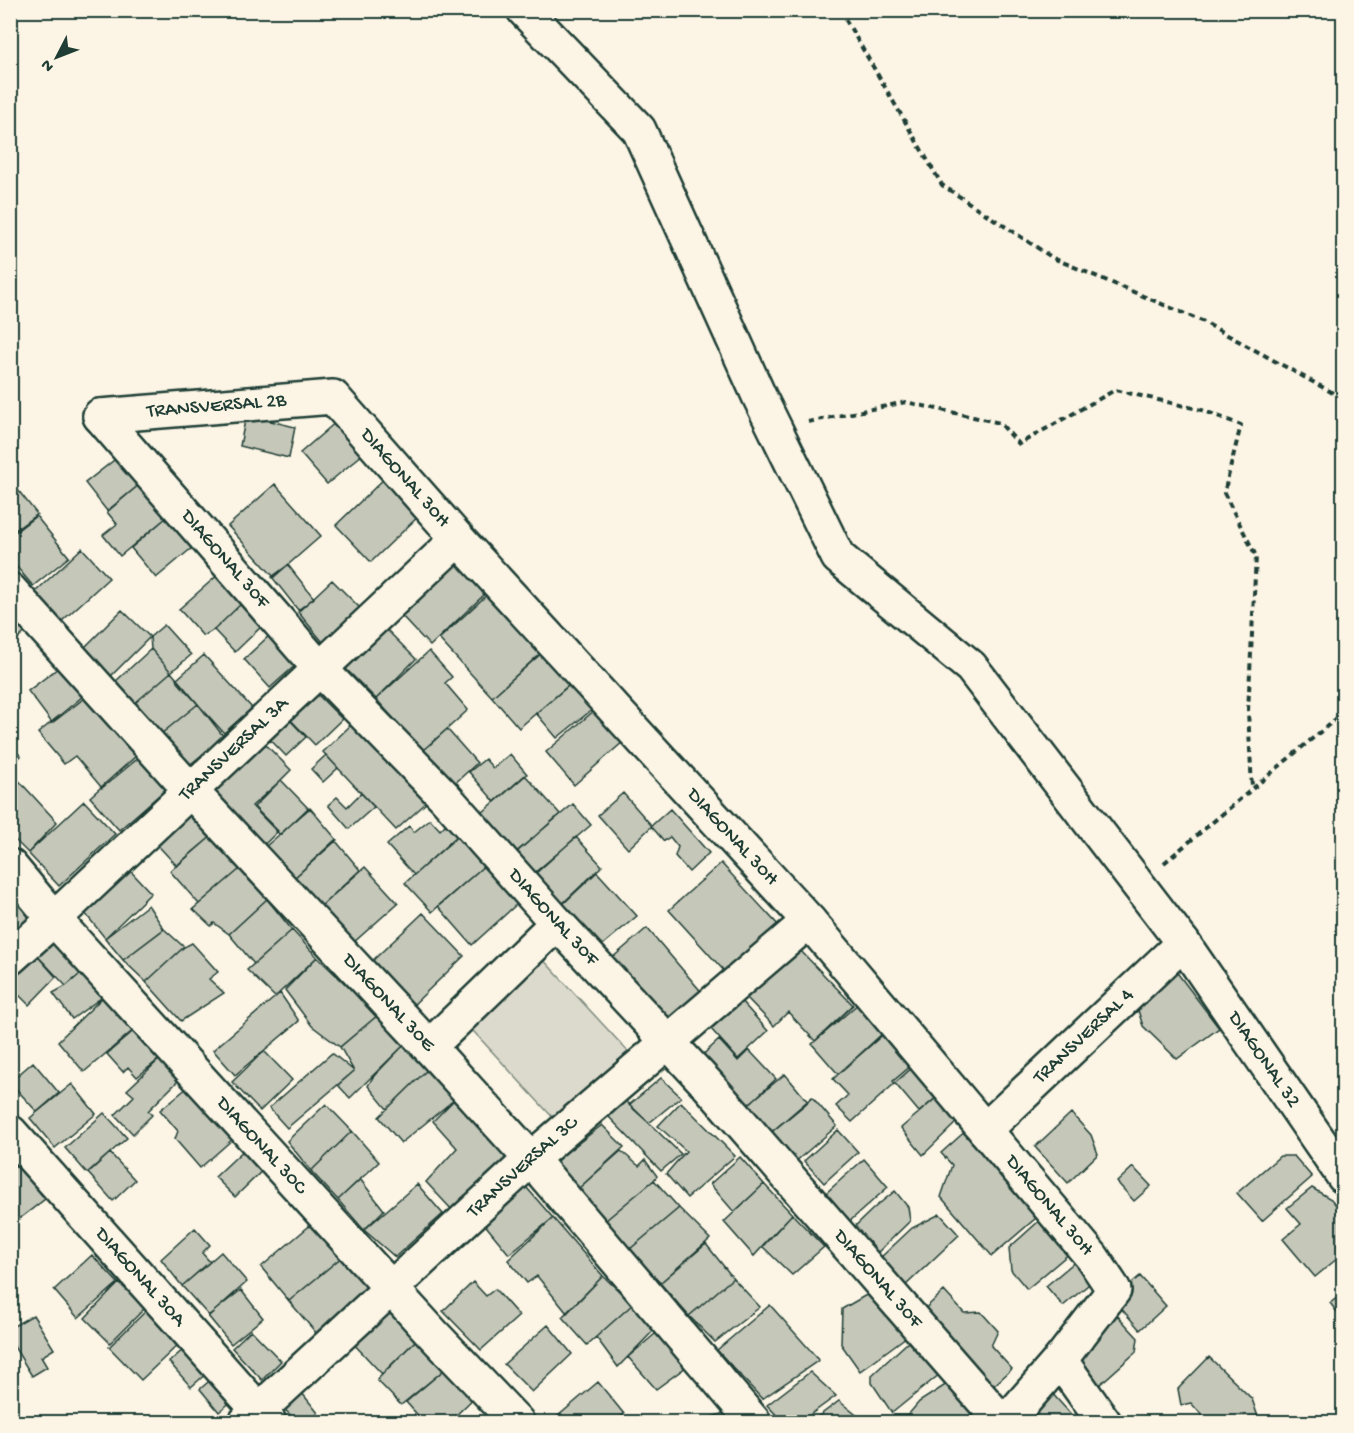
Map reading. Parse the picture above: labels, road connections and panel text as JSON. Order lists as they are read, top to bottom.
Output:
{
  "streets": {
    "street": [
      "TRANSVERSAL 2B",
      "DIAGONAL 30H",
      "DIAGONAL 30F",
      "TRANSVERSAL 3A",
      "DIAGONAL 30E",
      "TRANSVERSAL 4",
      "DIAGONAL 32",
      "DIAGONAL 30C",
      "TRANSVERSAL 3C",
      "DIAGONAL 30A"
    ]
  },
  "crossings": [
    ["TRANSVERSAL 2B", "DIAGONAL 30H"],
    ["TRANSVERSAL 2B", "DIAGONAL 30F"],
    ["DIAGONAL 30H", "TRANSVERSAL 3A"],
    ["DIAGONAL 30H", "TRANSVERSAL 4"],
    ["DIAGONAL 30H", "TRANSVERSAL 3C"],
    ["DIAGONAL 30F", "TRANSVERSAL 3A"],
    ["DIAGONAL 30F", "TRANSVERSAL 3C"],
    ["TRANSVERSAL 3A", "DIAGONAL 30E"],
    ["TRANSVERSAL 3A", "DIAGONAL 30C"],
    ["DIAGONAL 30E", "TRANSVERSAL 3C"],
    ["TRANSVERSAL 4", "DIAGONAL 32"],
    ["DIAGONAL 30C", "TRANSVERSAL 3C"],
    ["TRANSVERSAL 3C", "DIAGONAL 30A"]
  ],
  "north": "bottom left"
}
